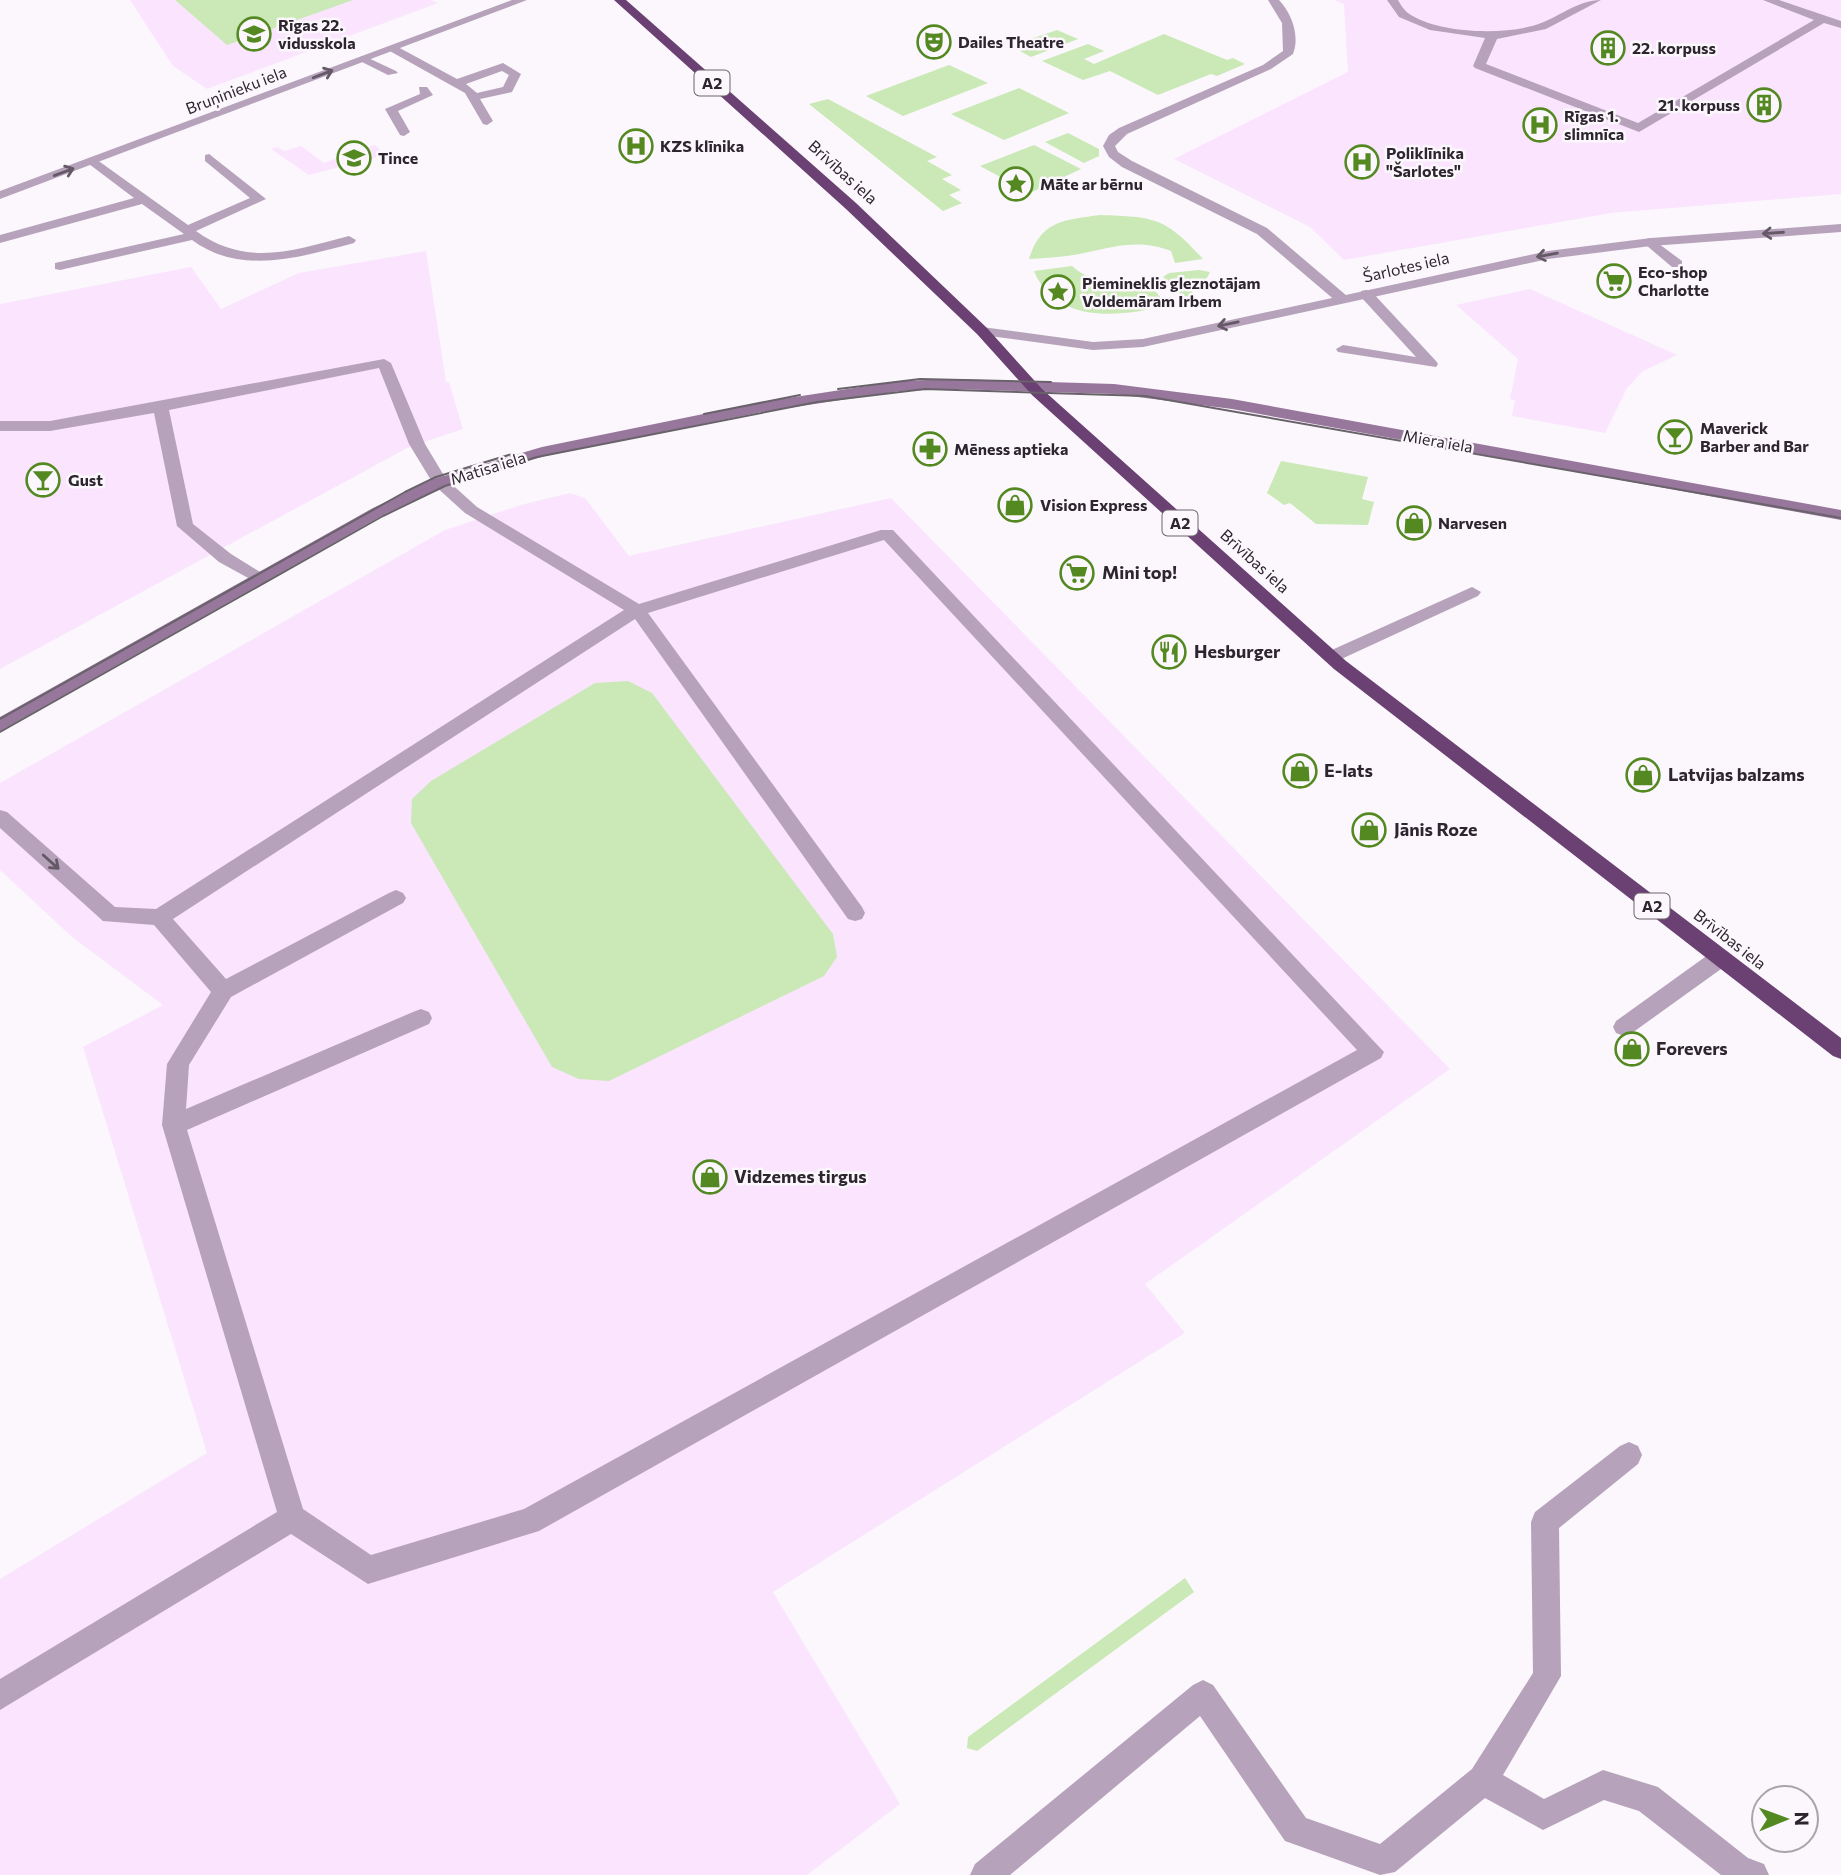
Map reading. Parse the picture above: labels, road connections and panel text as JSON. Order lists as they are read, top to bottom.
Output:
{
  "streets": {
    "highway": ["A2", "Brīvības iela"],
    "street": [
      "Bruņinieku iela",
      "Šarlotes iela",
      "Miera iela",
      "Matīsa iela"
    ]
  },
  "crossings": [
    ["Brīvības iela", "Šarlotes iela"],
    ["Brīvības iela", "Miera iela"],
    ["Brīvības iela", "Matīsa iela"],
    ["Miera iela", "Matīsa iela"]
  ],
  "one_way": ["Šarlotes iela"],
  "places": {
    "school or university": ["Rīgas 22. vidusskola", "Tince"],
    "theatre": ["Dailes Theatre"],
    "building": ["22. korpuss", "21. korpuss"],
    "hospital": ["Rīgas 1. slimnīca", "KZS klīnika", "Poliklīnika \"Šarlotes\""],
    "place": ["Māte ar bērnu", "Piemineklis gleznotājam Voldemāram Irbem"],
    "supermarket": ["Eco-shop Charlotte", "Mini top!"],
    "bar": ["Maverick Barber and Bar", "Gust"],
    "pharmacy": ["Mēness aptieka"],
    "shop": [
      "Vision Express",
      "Narvesen",
      "E-lats",
      "Latvijas balzams",
      "Jānis Roze",
      "Forevers",
      "Vidzemes tirgus"
    ],
    "restaurant": ["Hesburger"]
  },
  "north": "right"
}
